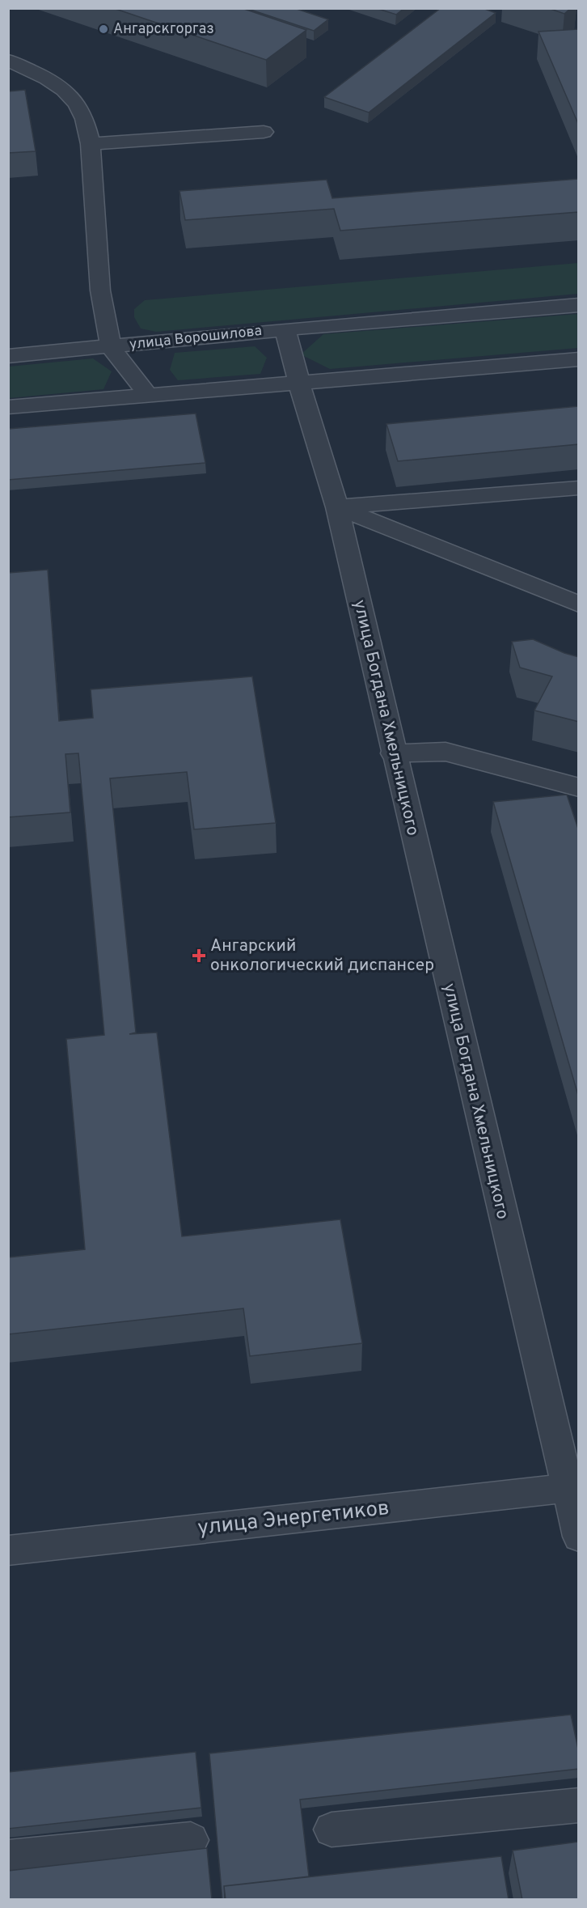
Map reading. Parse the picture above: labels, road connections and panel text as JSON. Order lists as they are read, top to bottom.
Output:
{
  "streets": {
    "street": ["улица Ворошилова", "улица Богдана Хмельницкого", "улица Энергетиков"]
  },
  "crossings": [
    ["улица Ворошилова", "улица Богдана Хмельницкого"],
    ["улица Богдана Хмельницкого", "улица Энергетиков"]
  ],
  "places": {
    "other": ["Ангарскгоргаз"],
    "health": ["Ангарский онкологический диспансер"]
  }
}
